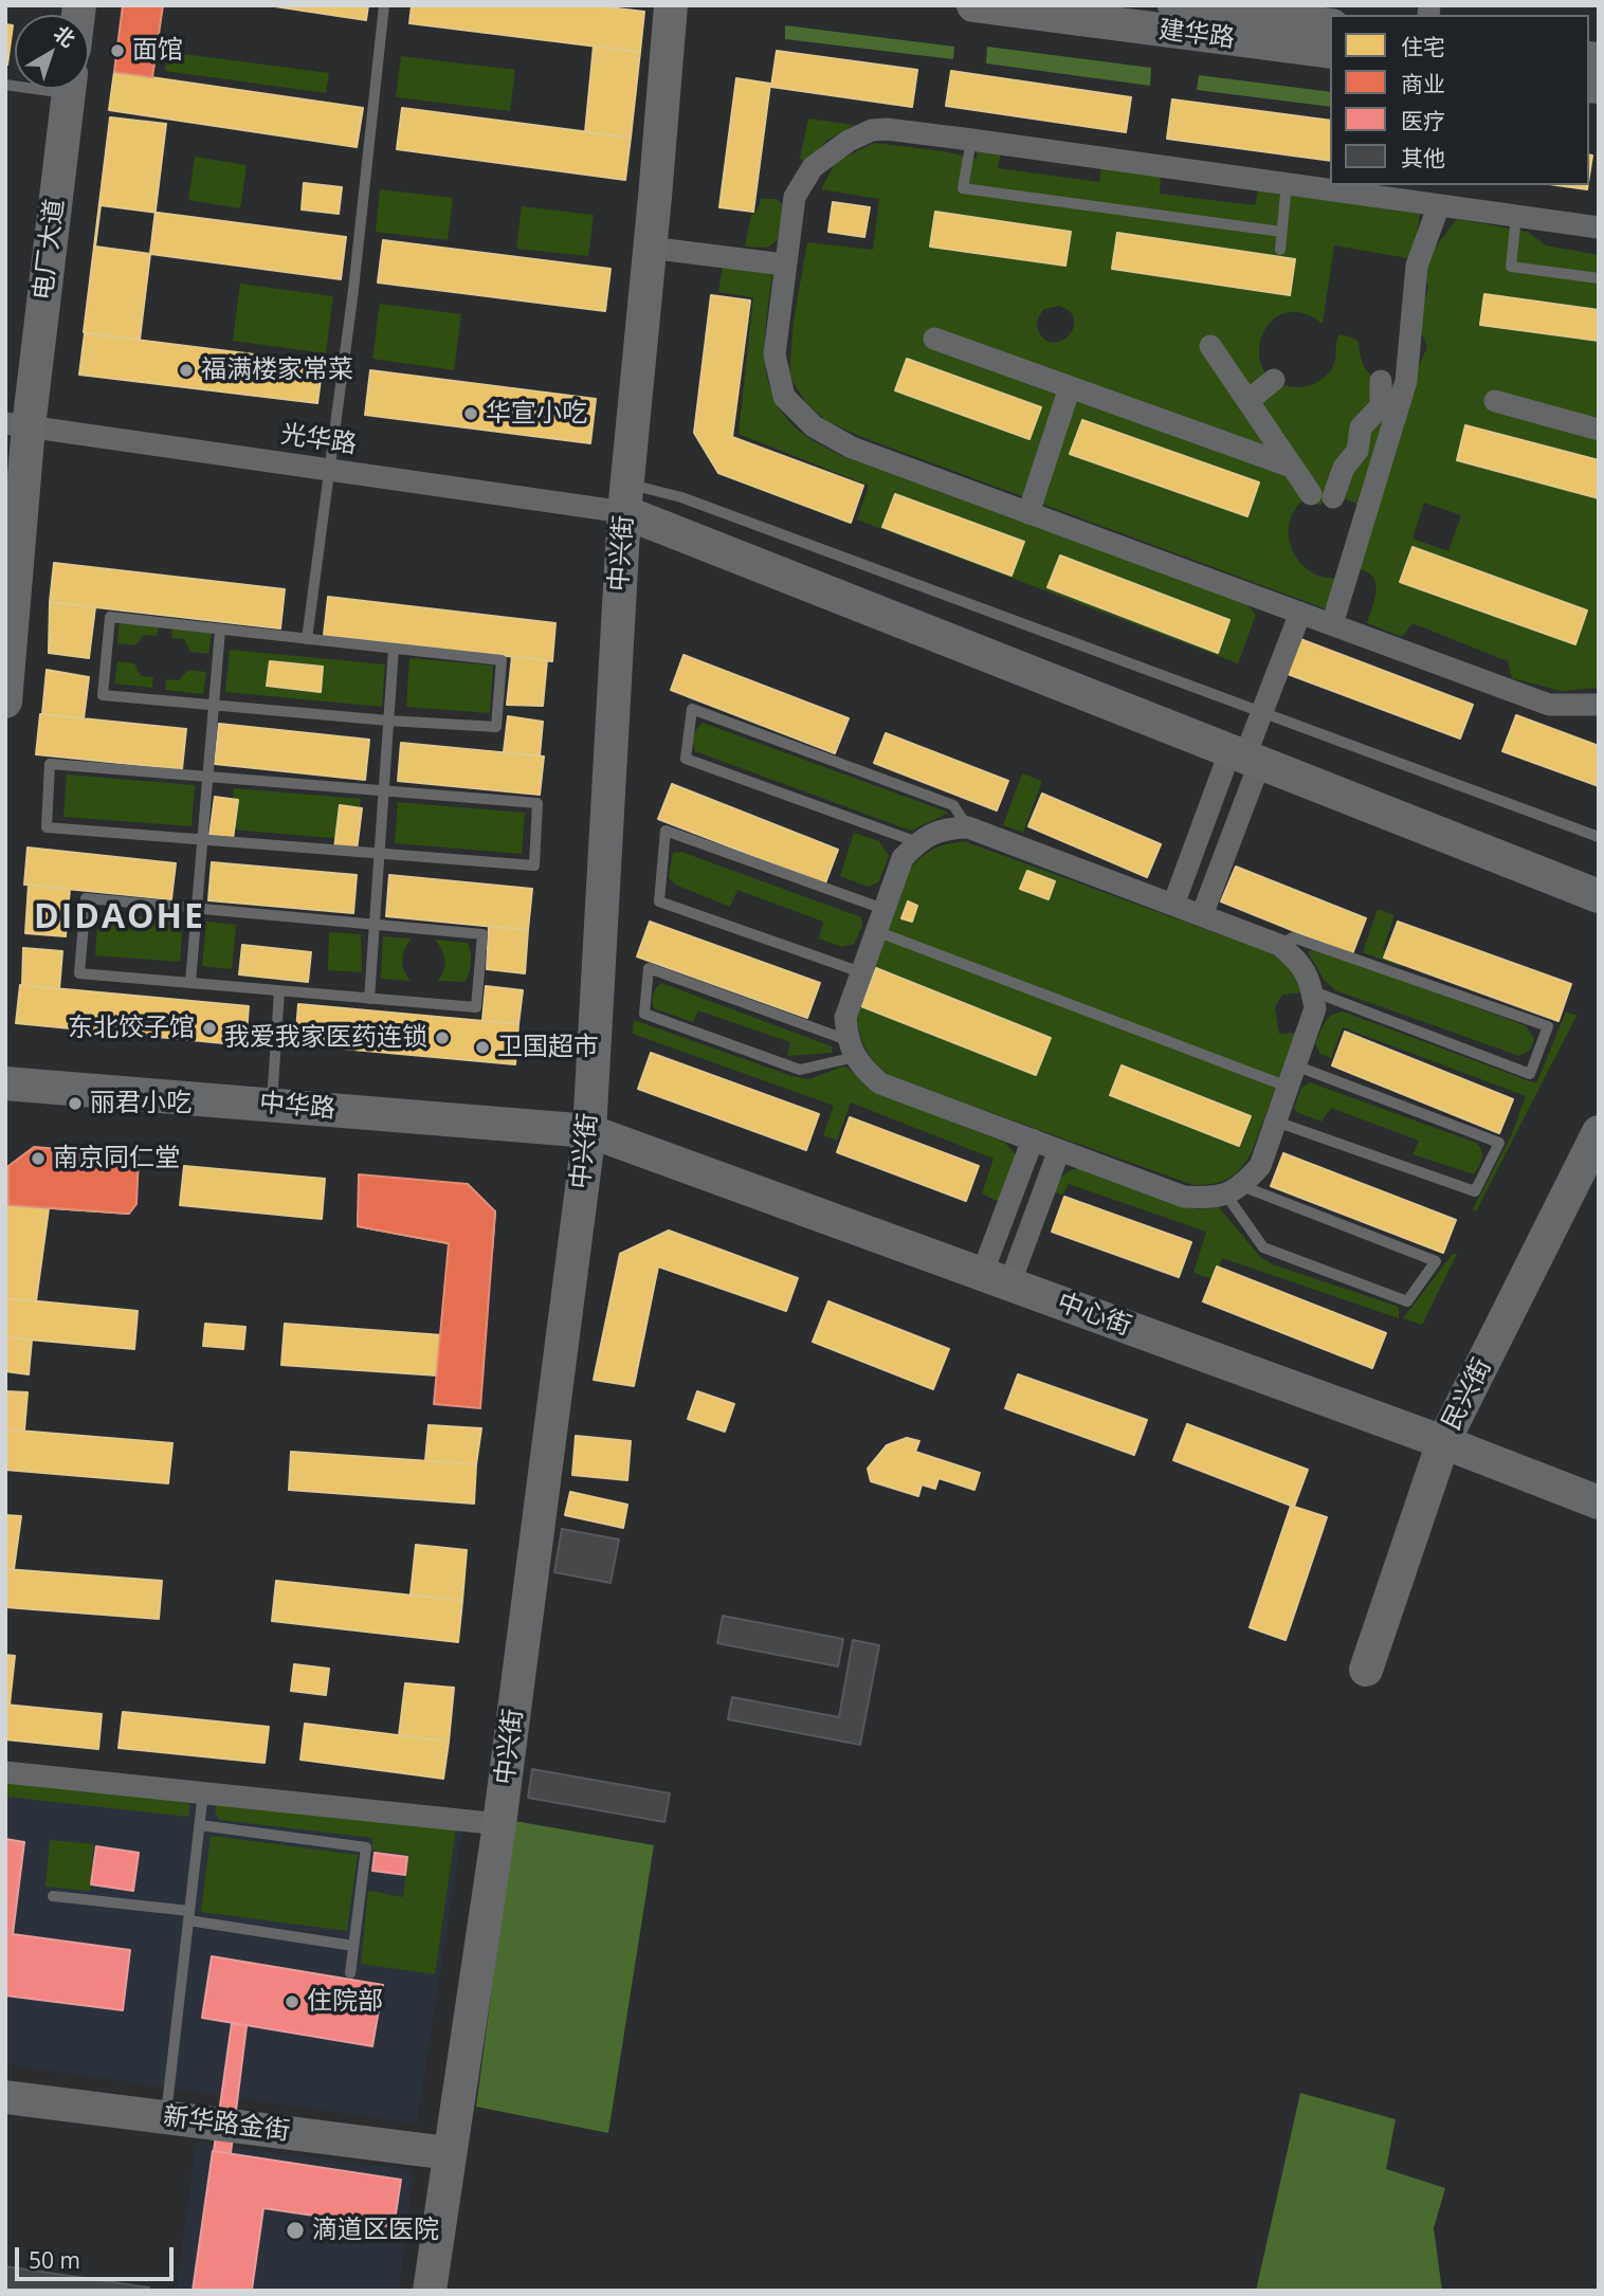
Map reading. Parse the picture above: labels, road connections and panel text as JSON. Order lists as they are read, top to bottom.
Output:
{
  "streets": {
    "street": [
      "建华路",
      "电厂大道",
      "光华路",
      "中兴街",
      "中华路",
      "中心街",
      "民兴街",
      "新华路金街"
    ]
  },
  "crossings": [
    ["电厂大道", "光华路"],
    ["光华路", "中兴街"],
    ["中兴街", "中华路"],
    ["中兴街", "中心街"],
    ["中兴街", "新华路金街"],
    ["中华路", "中心街"],
    ["中心街", "民兴街"]
  ],
  "districts": ["DIDAOHE"],
  "places": [
    "面馆",
    "福满楼家常菜",
    "华宣小吃",
    "东北饺子馆",
    "我爱我家医药连锁",
    "卫国超市",
    "丽君小吃",
    "南京同仁堂",
    "住院部",
    "滴道区医院"
  ],
  "legend": [
    "住宅",
    "商业",
    "医疗",
    "其他"
  ],
  "scale_bar": "50 m",
  "north": "top right"
}
